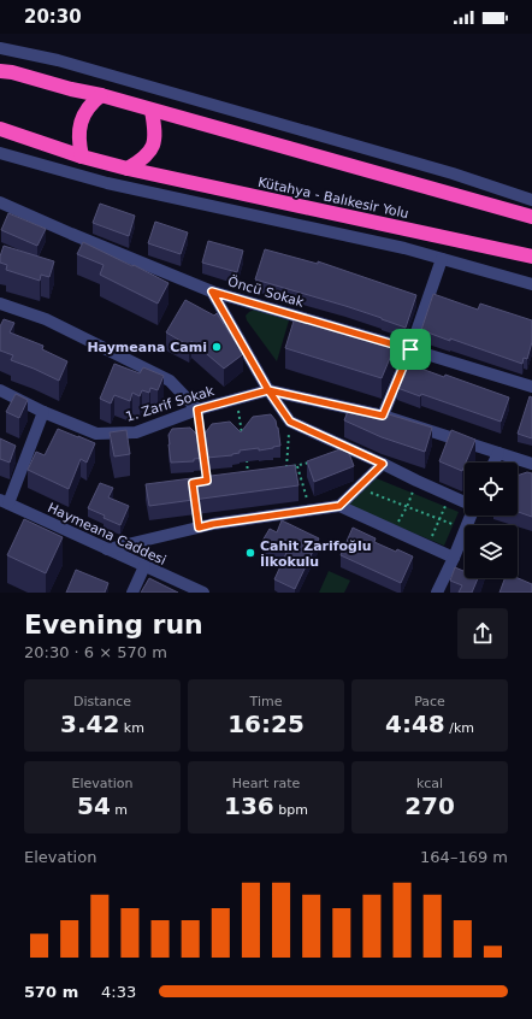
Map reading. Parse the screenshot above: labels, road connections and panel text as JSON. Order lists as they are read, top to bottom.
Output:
{
  "streets": {
    "highway": ["Kütahya - Balıkesir Yolu"],
    "street": ["Öncü Sokak", "1. Zarif Sokak", "Haymeana Caddesi"]
  },
  "places": ["Haymeana Cami", "Cahit Zarifoğlu İlkokulu"],
  "page": {
    "status": "20:30",
    "heading": ["Evening run", "20:30 · 6 × 570 m"],
    "stats": [
      ["Distance", "3.42 km"],
      ["Time", "16:25"],
      ["Pace", "4:48 /km"],
      ["Elevation", "54 m"],
      ["Heart rate", "136 bpm"],
      ["kcal", "270"]
    ],
    "chart": ["Elevation", "164–169 m"],
    "list": [
      {
        "name": "570 m",
        "note": "4:33"
      }
    ]
  }
}
